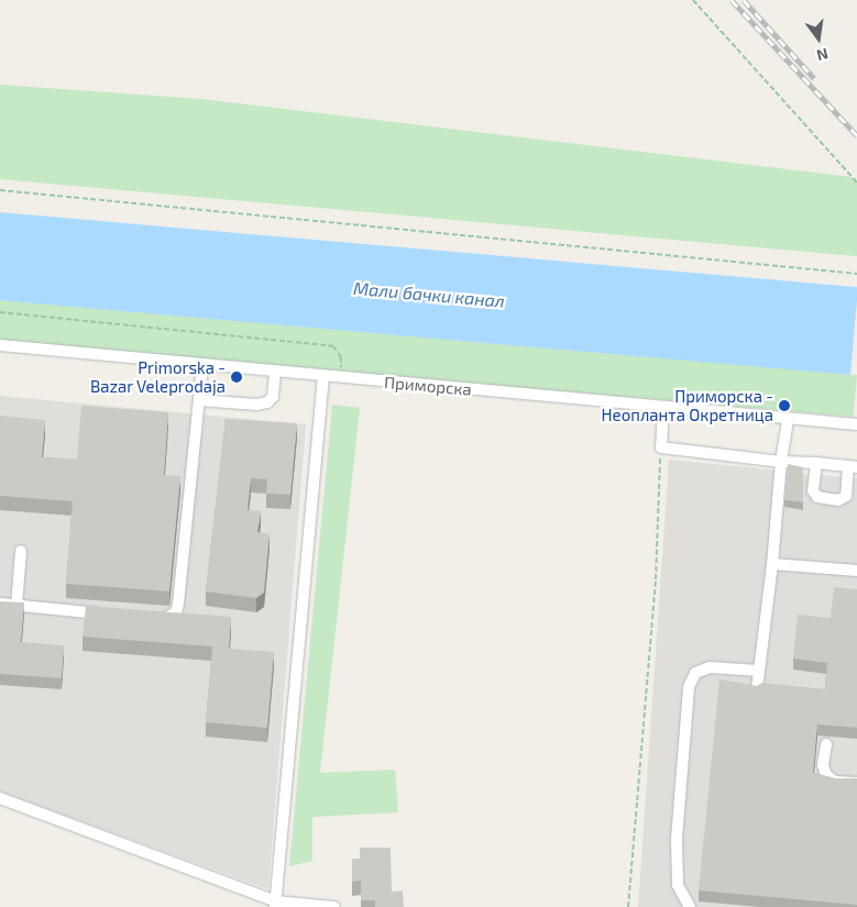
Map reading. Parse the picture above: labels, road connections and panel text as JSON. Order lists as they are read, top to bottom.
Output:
{
  "streets": {
    "street": ["Приморска"]
  },
  "water": ["Мали бачки канал"],
  "places": ["Primorska - Bazar Veleprodaja", "Приморска - Неопланта Окретница"],
  "north": "bottom"
}
